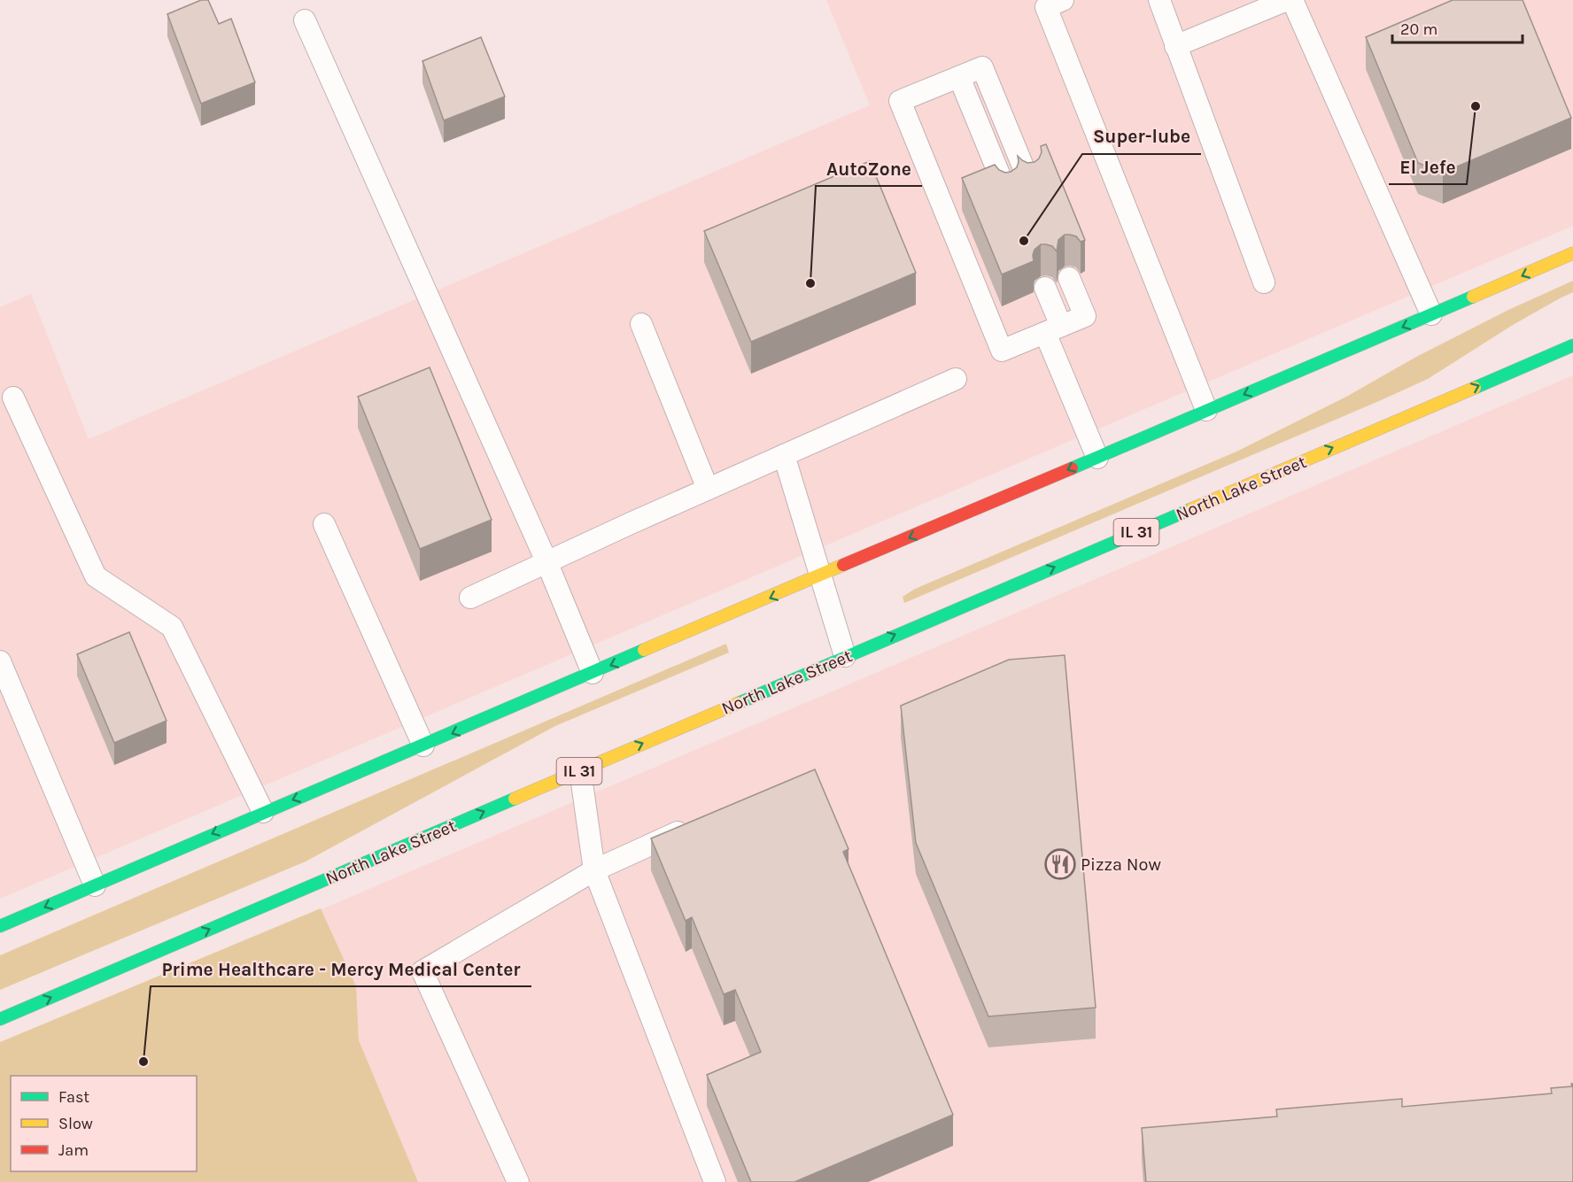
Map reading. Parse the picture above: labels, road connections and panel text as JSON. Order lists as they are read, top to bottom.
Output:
{
  "streets": {
    "main road": ["North Lake Street", "IL 31"]
  },
  "places": {
    "other": [
      "El Jefe",
      "Super-lube",
      "AutoZone",
      "Prime Healthcare - Mercy Medical Center"
    ],
    "restaurant": ["Pizza Now"]
  },
  "legend": ["Fast", "Slow", "Jam"],
  "scale_bar": "20 m"
}
